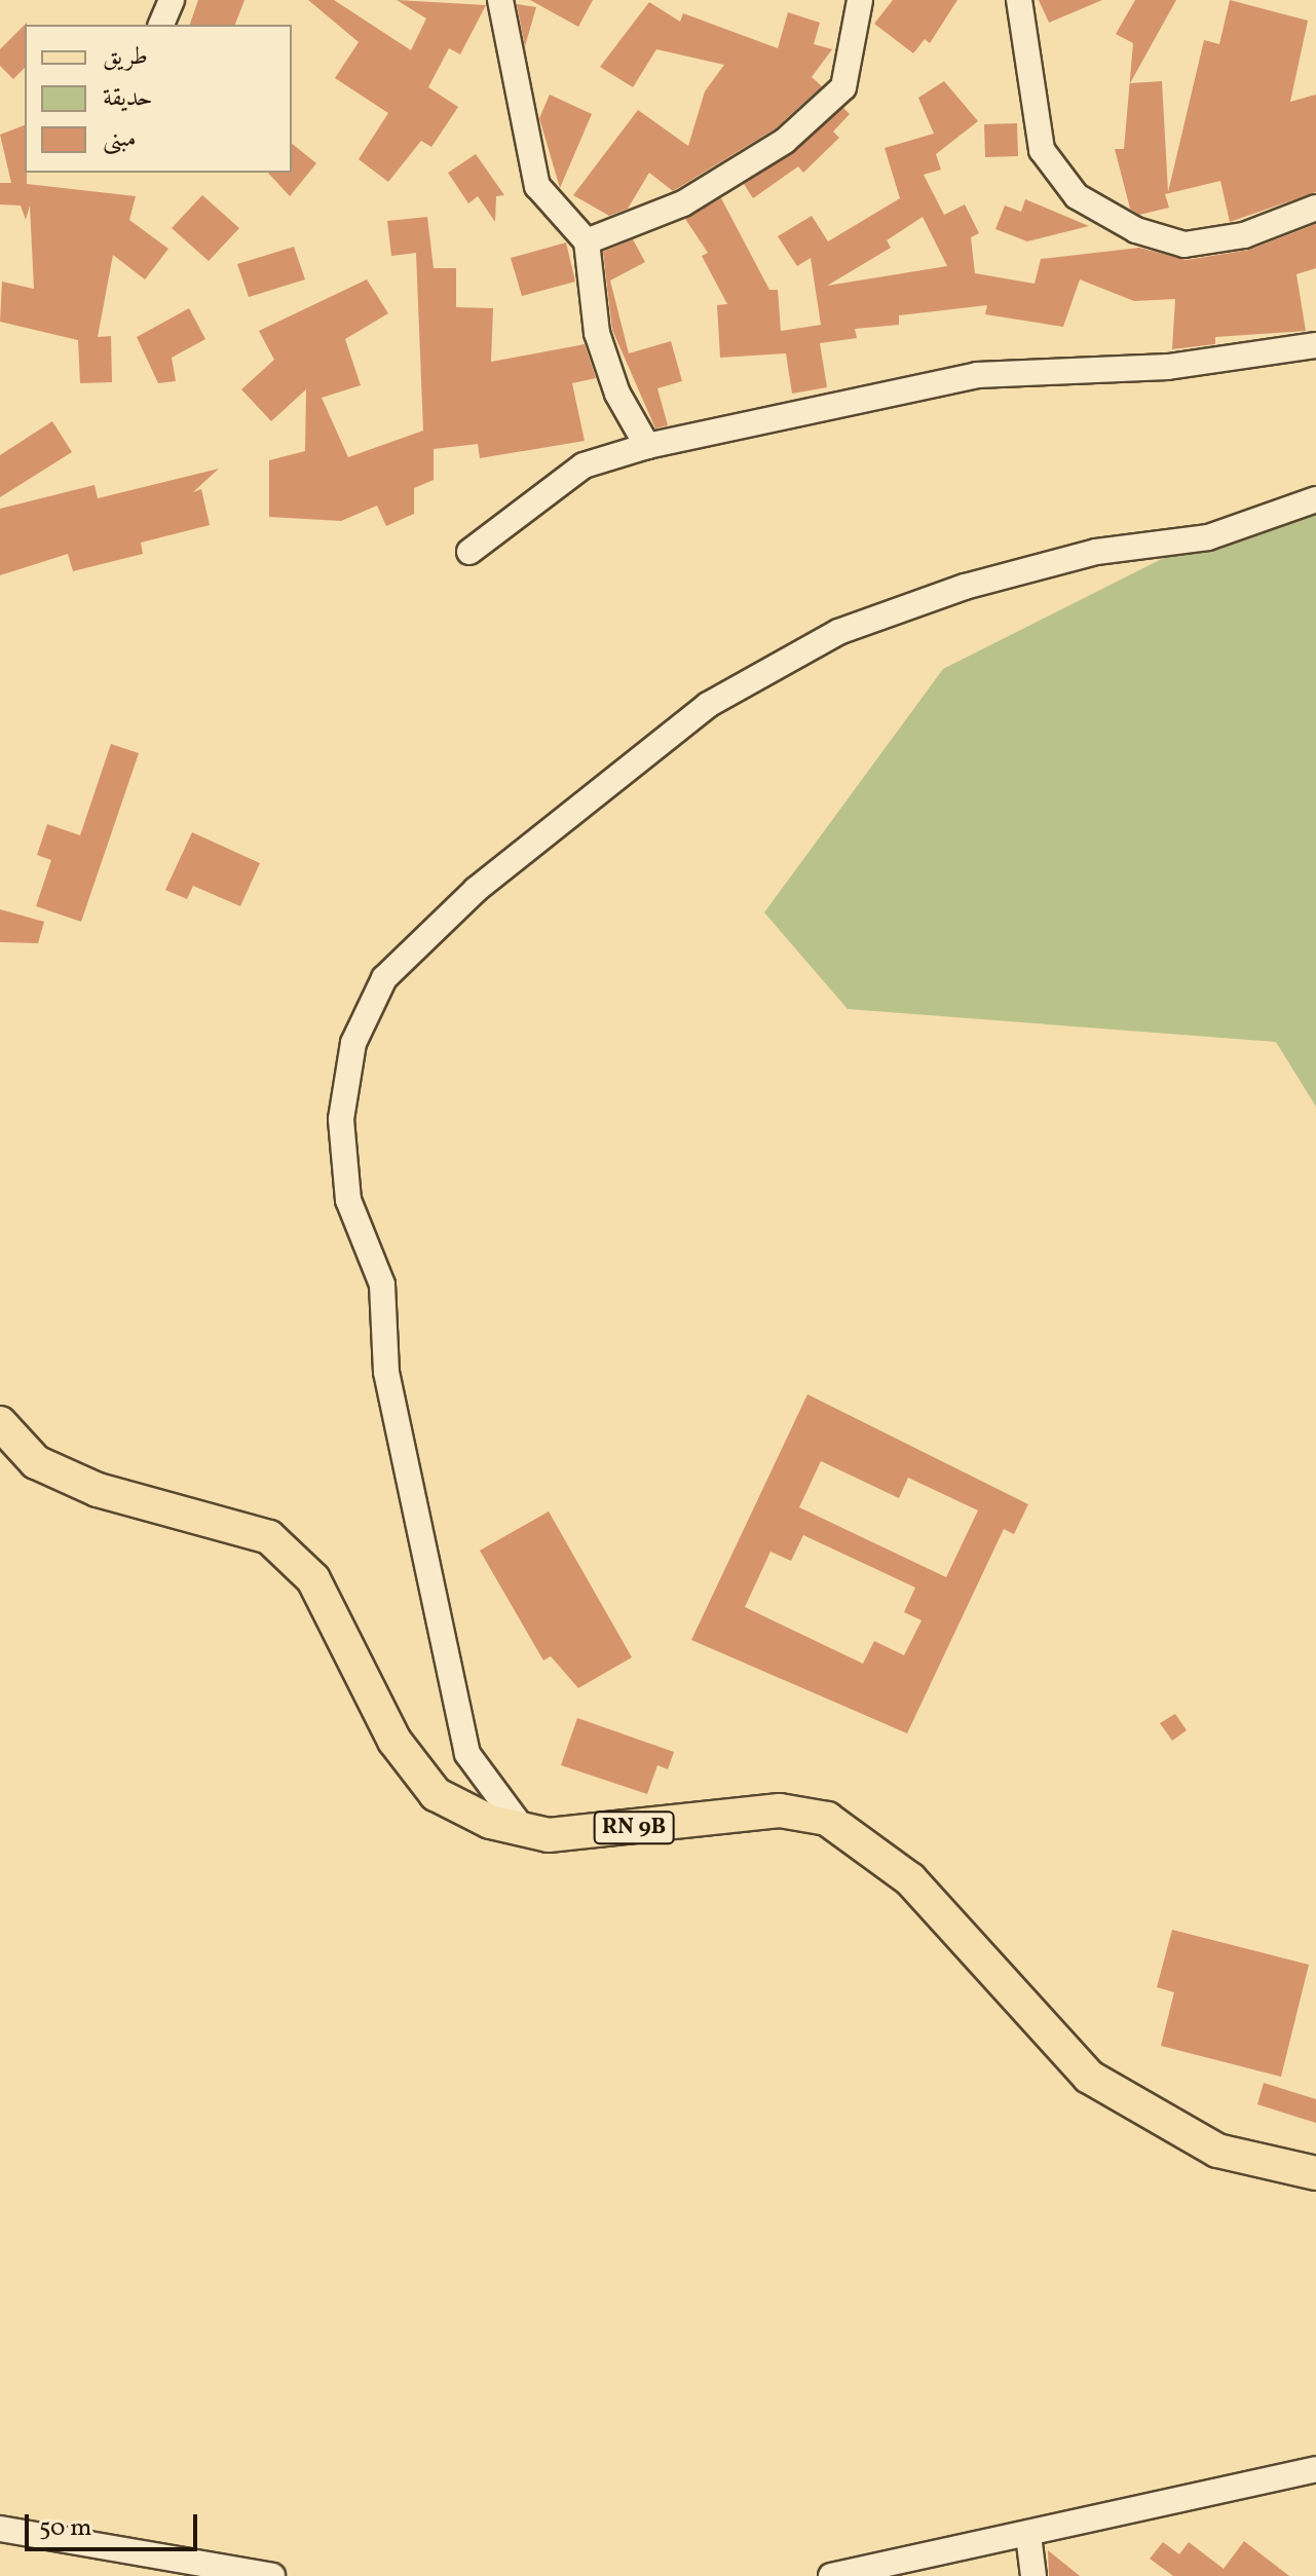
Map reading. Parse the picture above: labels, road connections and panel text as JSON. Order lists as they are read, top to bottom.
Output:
{
  "streets": {
    "main road": ["RN 9B"]
  },
  "legend": ["طريق", "حديقة", "مبنى"],
  "scale_bar": "50 m"
}
